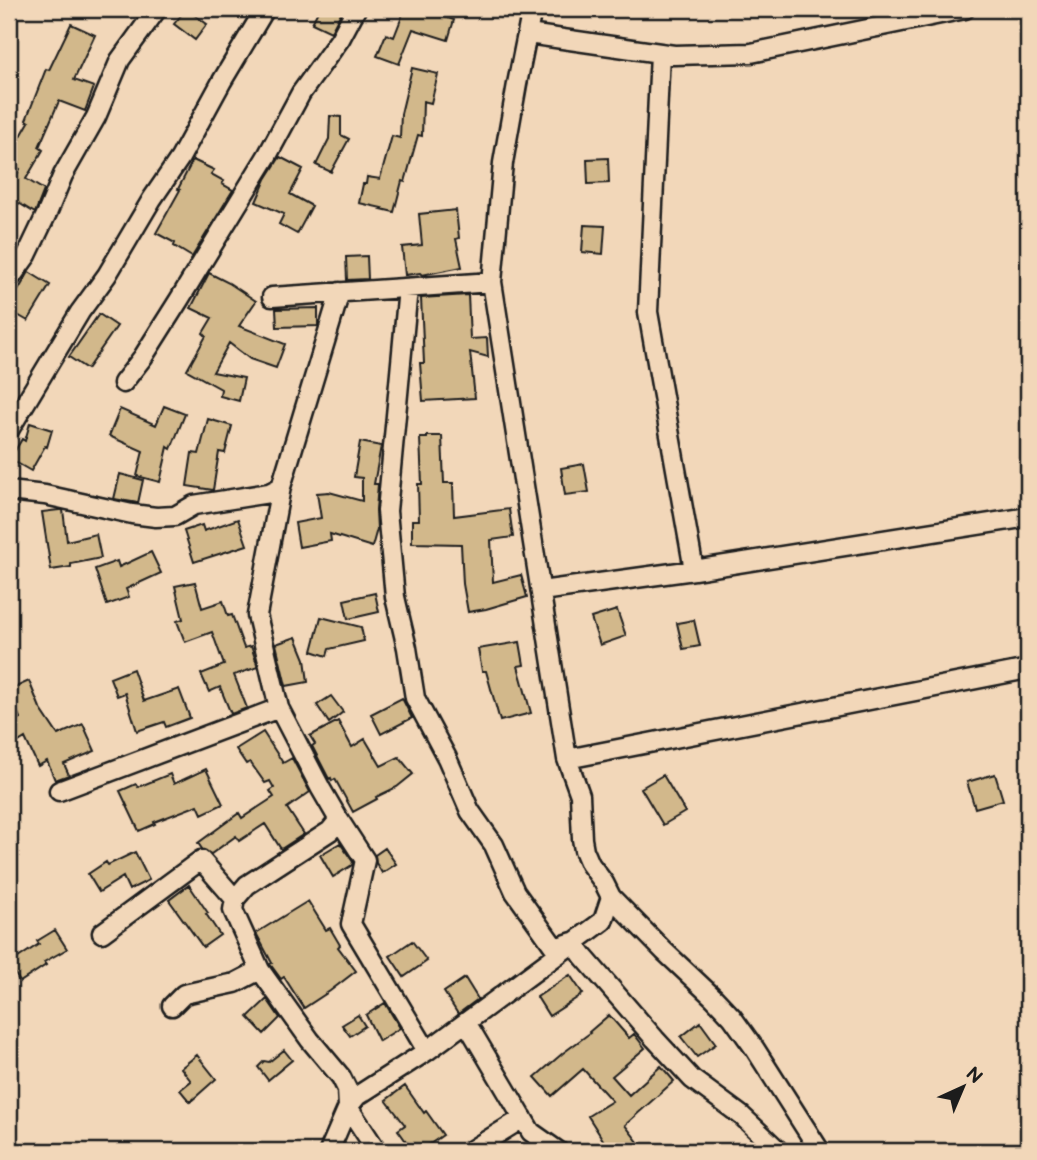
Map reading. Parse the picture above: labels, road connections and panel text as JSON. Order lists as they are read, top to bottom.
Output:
{
  "north": "top right"
}
